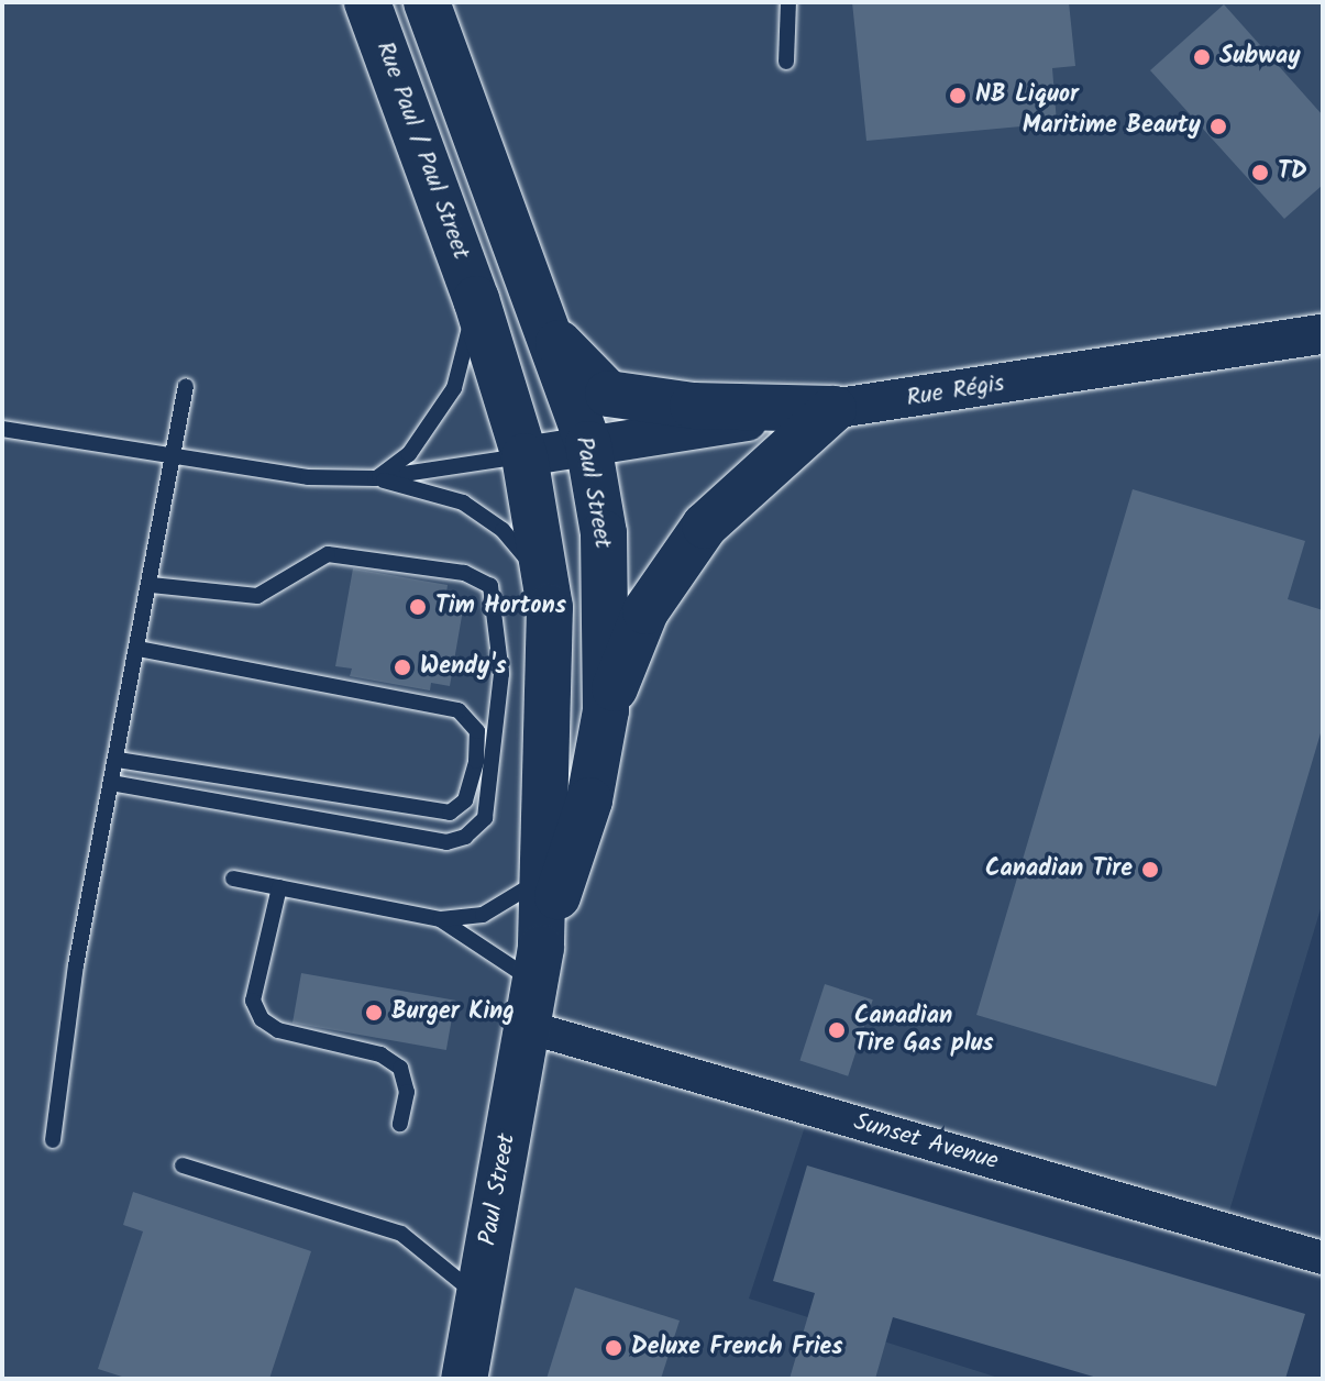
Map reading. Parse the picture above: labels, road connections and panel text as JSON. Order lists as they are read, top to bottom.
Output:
{
  "streets": {
    "main road": ["Rue Paul / Paul Street", "Paul Street"],
    "street": ["Rue Régis", "Sunset Avenue"]
  },
  "crossings": [
    ["Rue Paul / Paul Street", "Paul Street"],
    ["Rue Régis", "Paul Street"],
    ["Paul Street", "Sunset Avenue"]
  ],
  "places": [
    "Subway",
    "NB Liquor",
    "Maritime Beauty",
    "TD",
    "Tim Hortons",
    "Wendy's",
    "Canadian Tire",
    "Burger King",
    "Canadian Tire Gas plus",
    "Deluxe French Fries"
  ]
}
